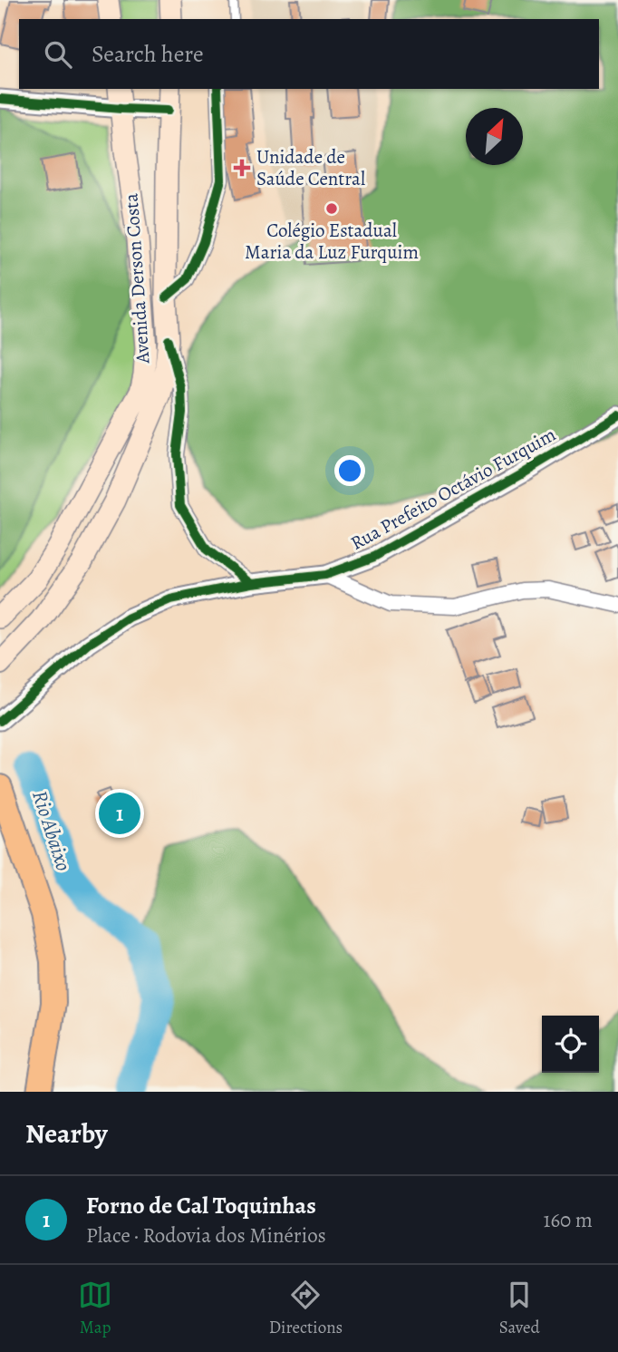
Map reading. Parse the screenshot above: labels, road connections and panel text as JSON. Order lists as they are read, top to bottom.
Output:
{
  "streets": {
    "main road": ["Avenida Derson Costa"],
    "street": ["Rua Prefeito Octávio Furquim"]
  },
  "water": ["Rio Abaixo"],
  "places": {
    "health": ["Unidade de Saúde Central"],
    "other": ["Colégio Estadual Maria da Luz Furquim"]
  },
  "north": "top right",
  "page": {
    "search": "Search here",
    "pins": "1",
    "heading": "Nearby",
    "list": [
      {
        "mark": "1",
        "name": "Forno de Cal Toquinhas",
        "note": "Place · Rodovia dos Minérios",
        "value": "160 m"
      }
    ],
    "nav": ["Map", "Directions", "Saved"]
  }
}
